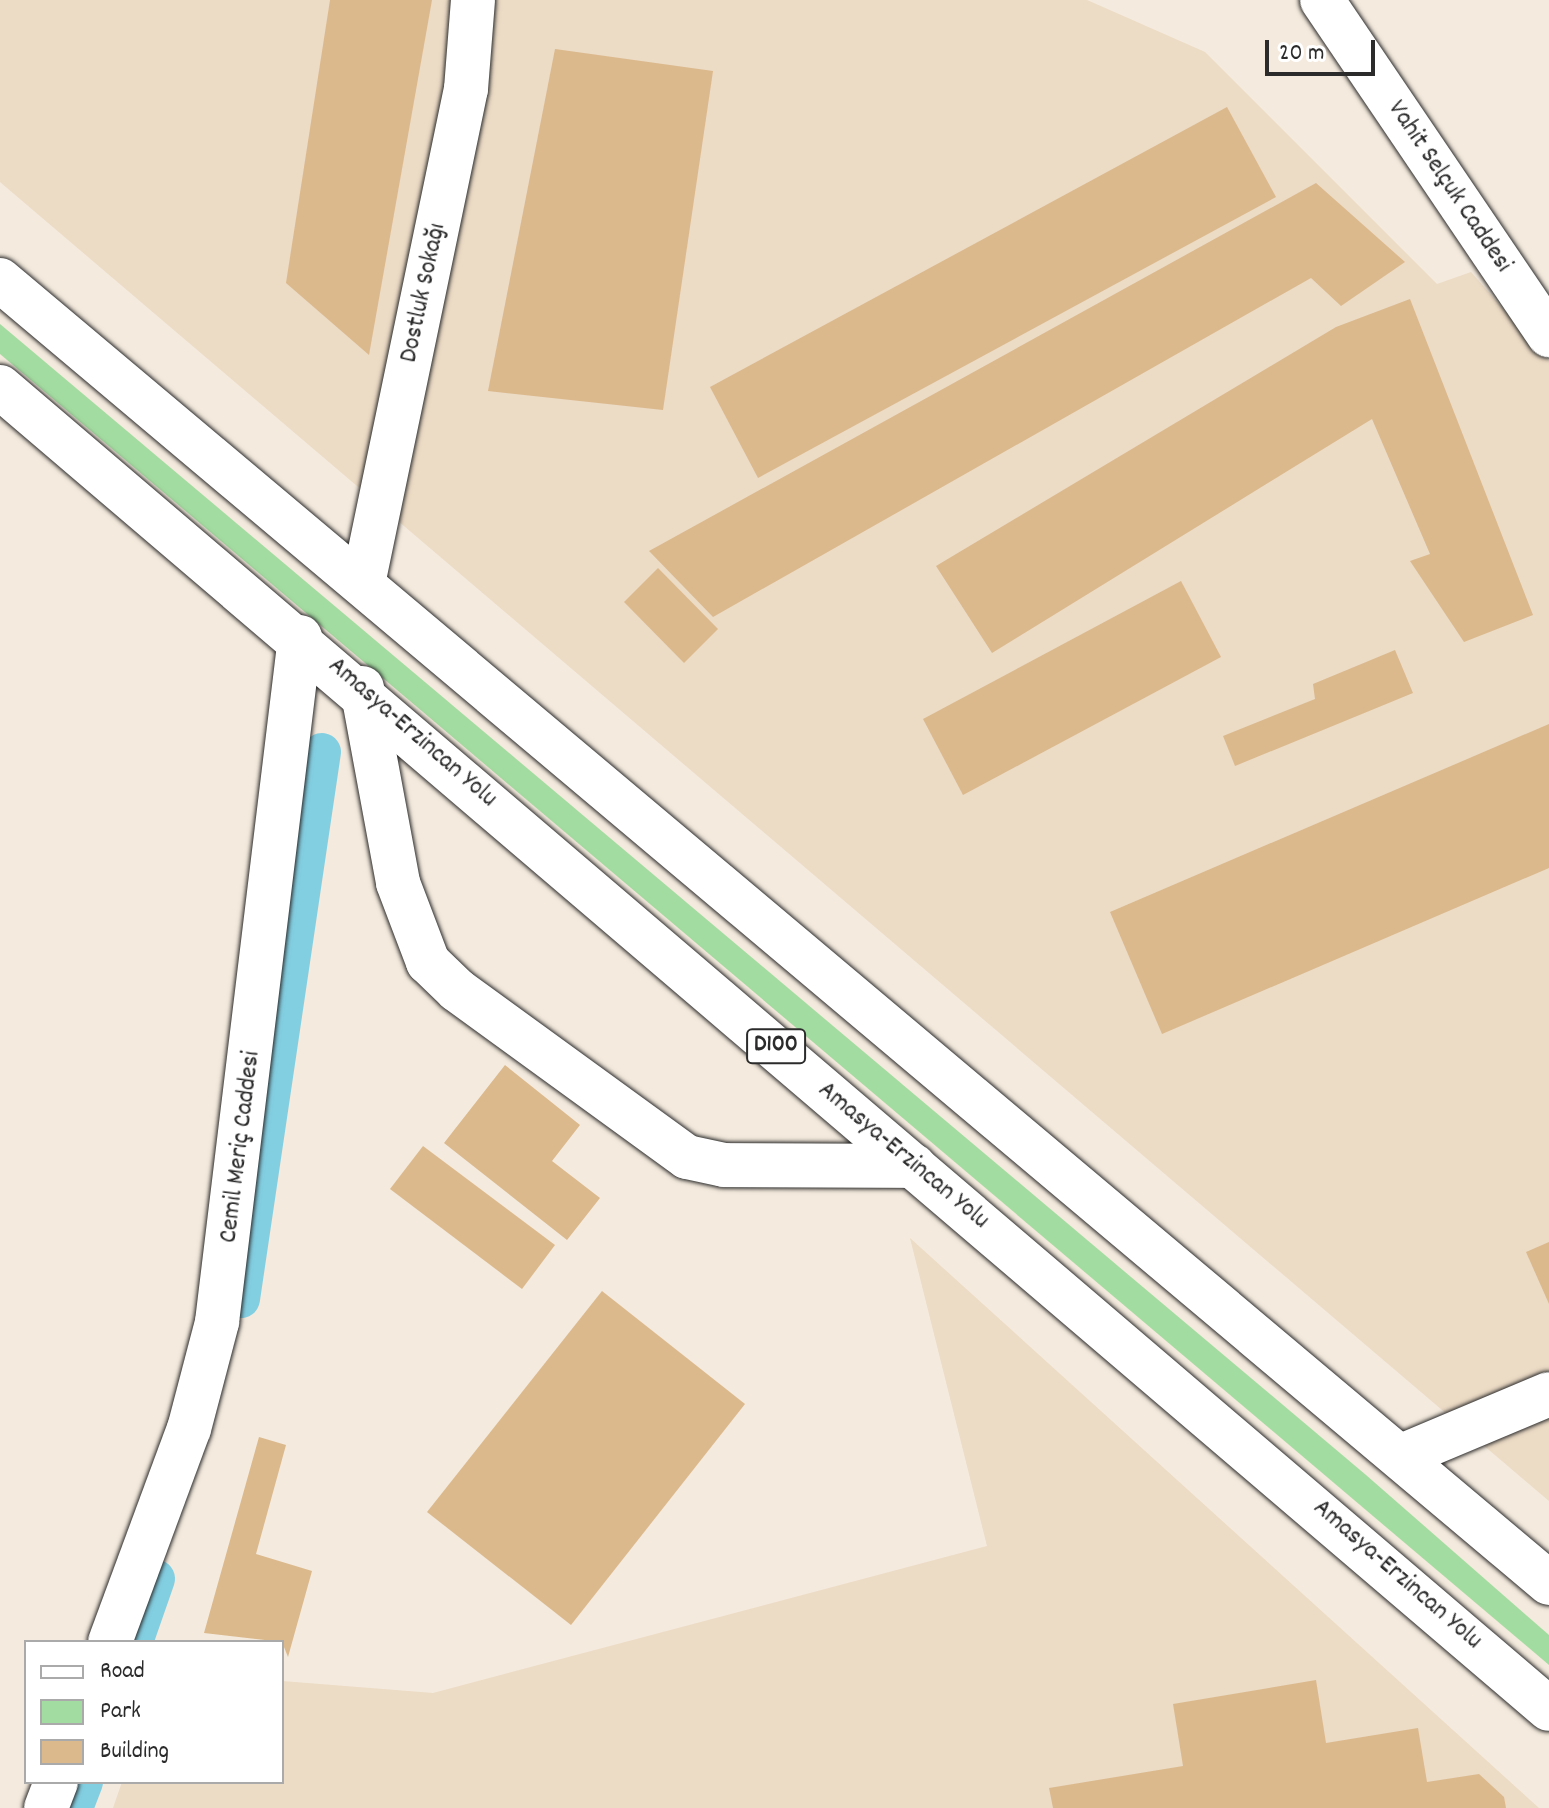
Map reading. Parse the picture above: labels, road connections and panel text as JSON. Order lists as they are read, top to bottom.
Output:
{
  "streets": {
    "main road": [
      "Vahit Selçuk Caddesi",
      "Dostluk Sokağı",
      "Amasya-Erzincan Yolu",
      "D100",
      "Cemil Meriç Caddesi"
    ]
  },
  "crossings": [
    ["Amasya-Erzincan Yolu", "Cemil Meriç Caddesi"]
  ],
  "legend": ["Road", "Park", "Building"],
  "scale_bar": "20 m"
}
